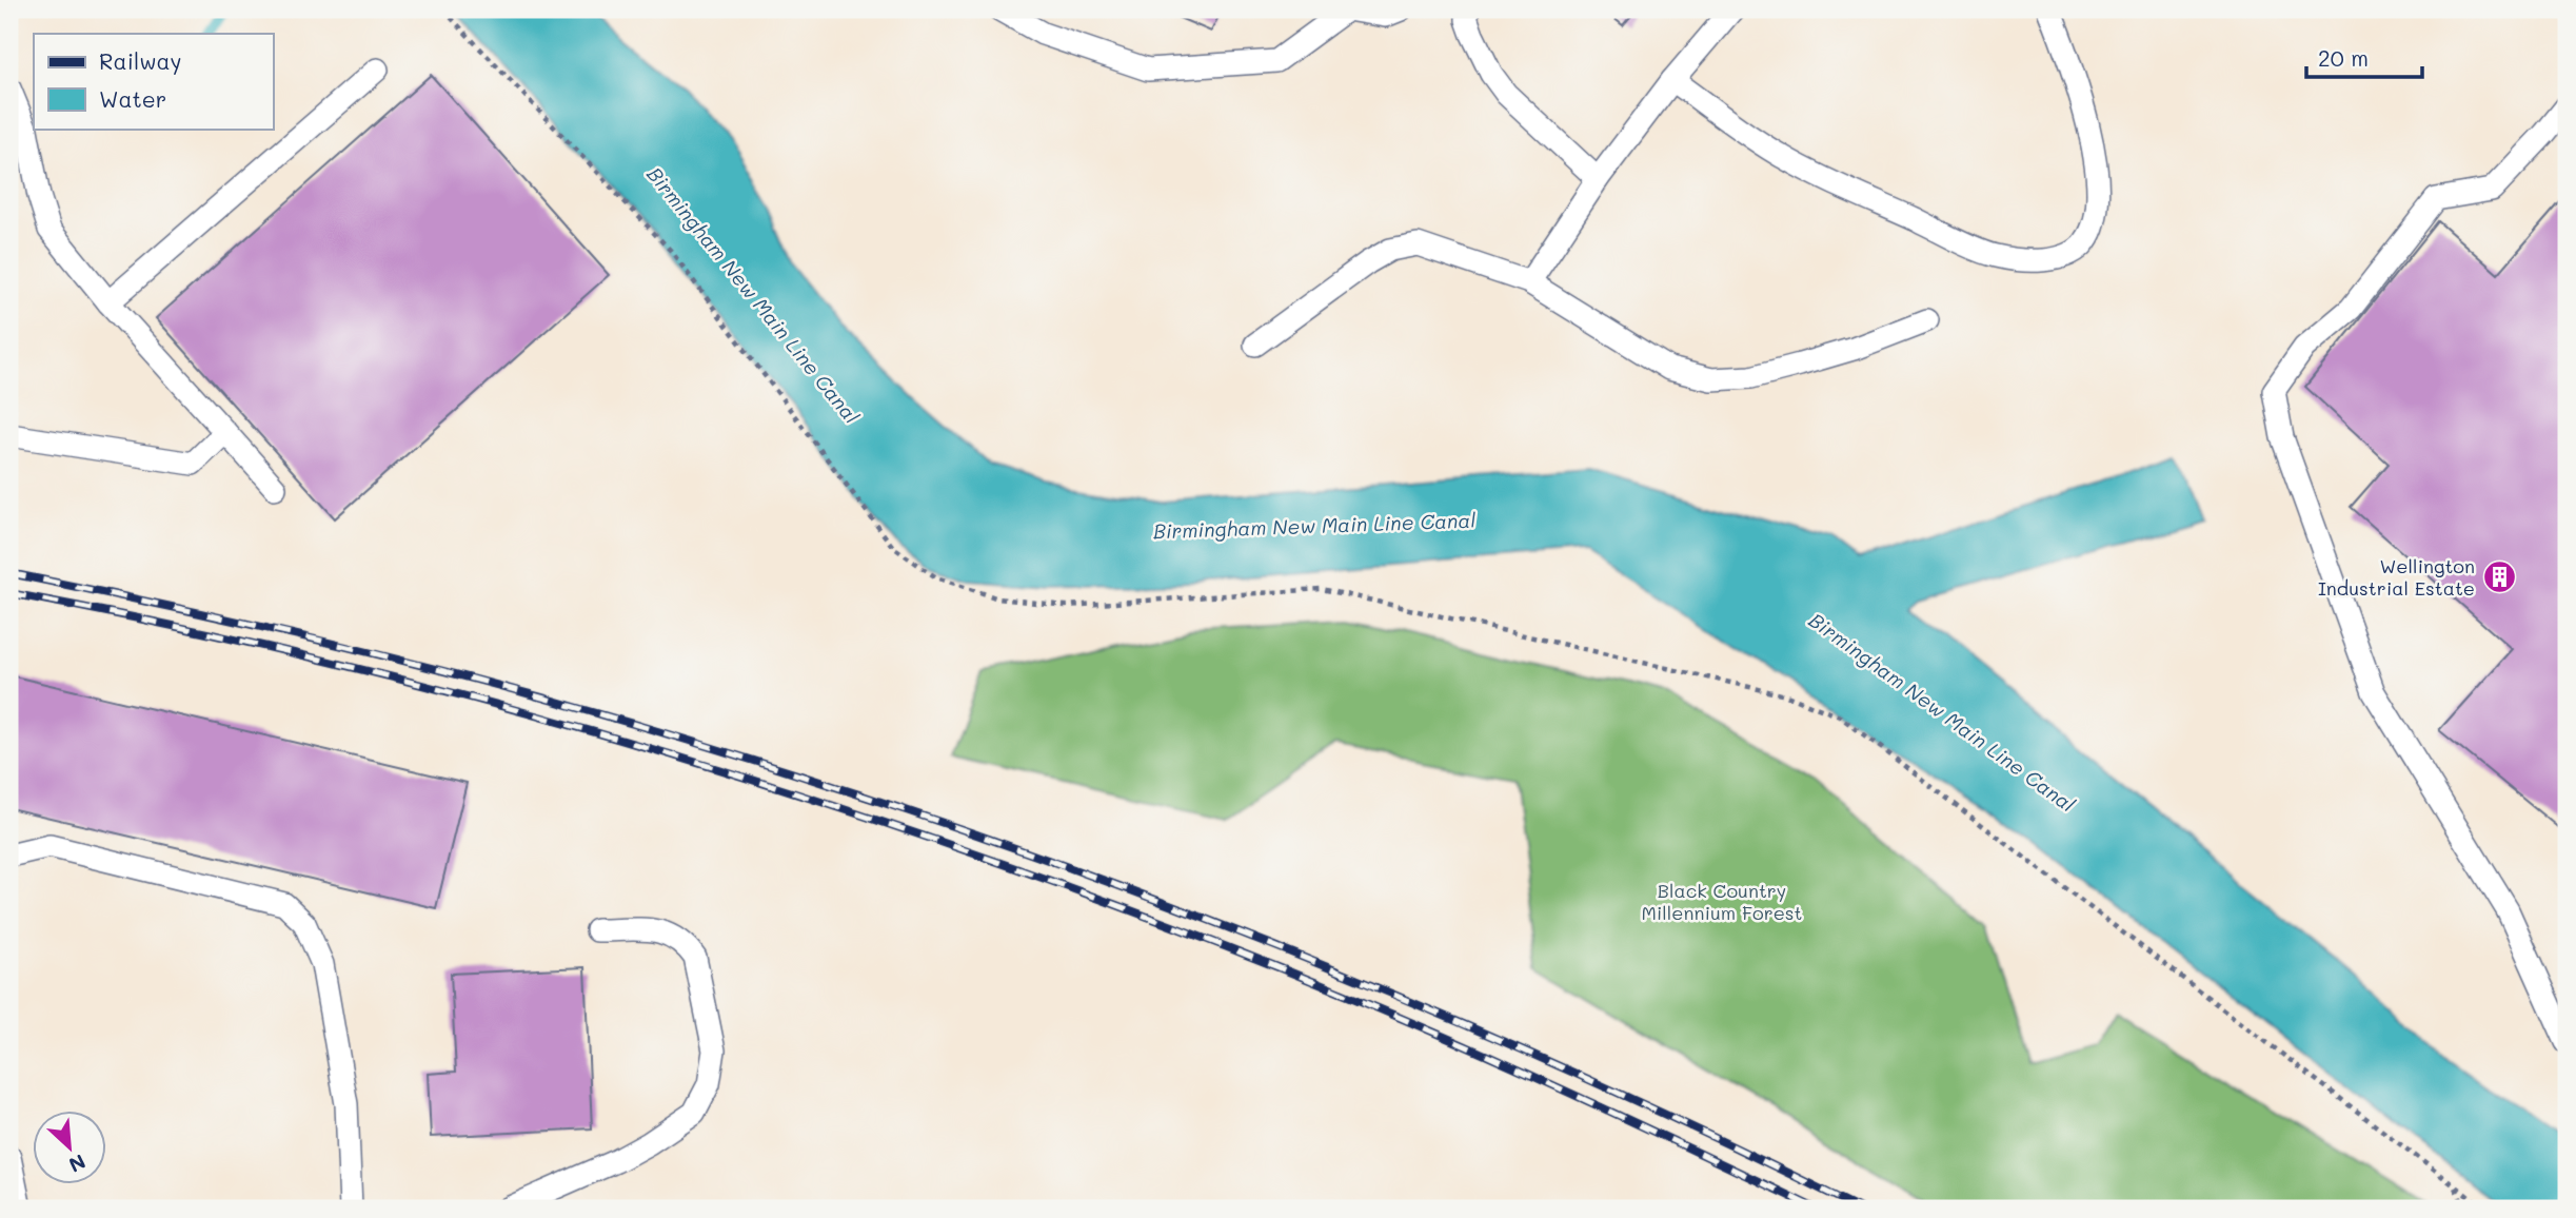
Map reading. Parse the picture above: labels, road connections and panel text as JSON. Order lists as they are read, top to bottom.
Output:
{
  "water": ["Birmingham New Main Line Canal"],
  "parks": ["Black Country Millennium Forest"],
  "places": {
    "building": ["Wellington Industrial Estate"]
  },
  "legend": ["Railway", "Water"],
  "scale_bar": "20 m",
  "north": "bottom right"
}
